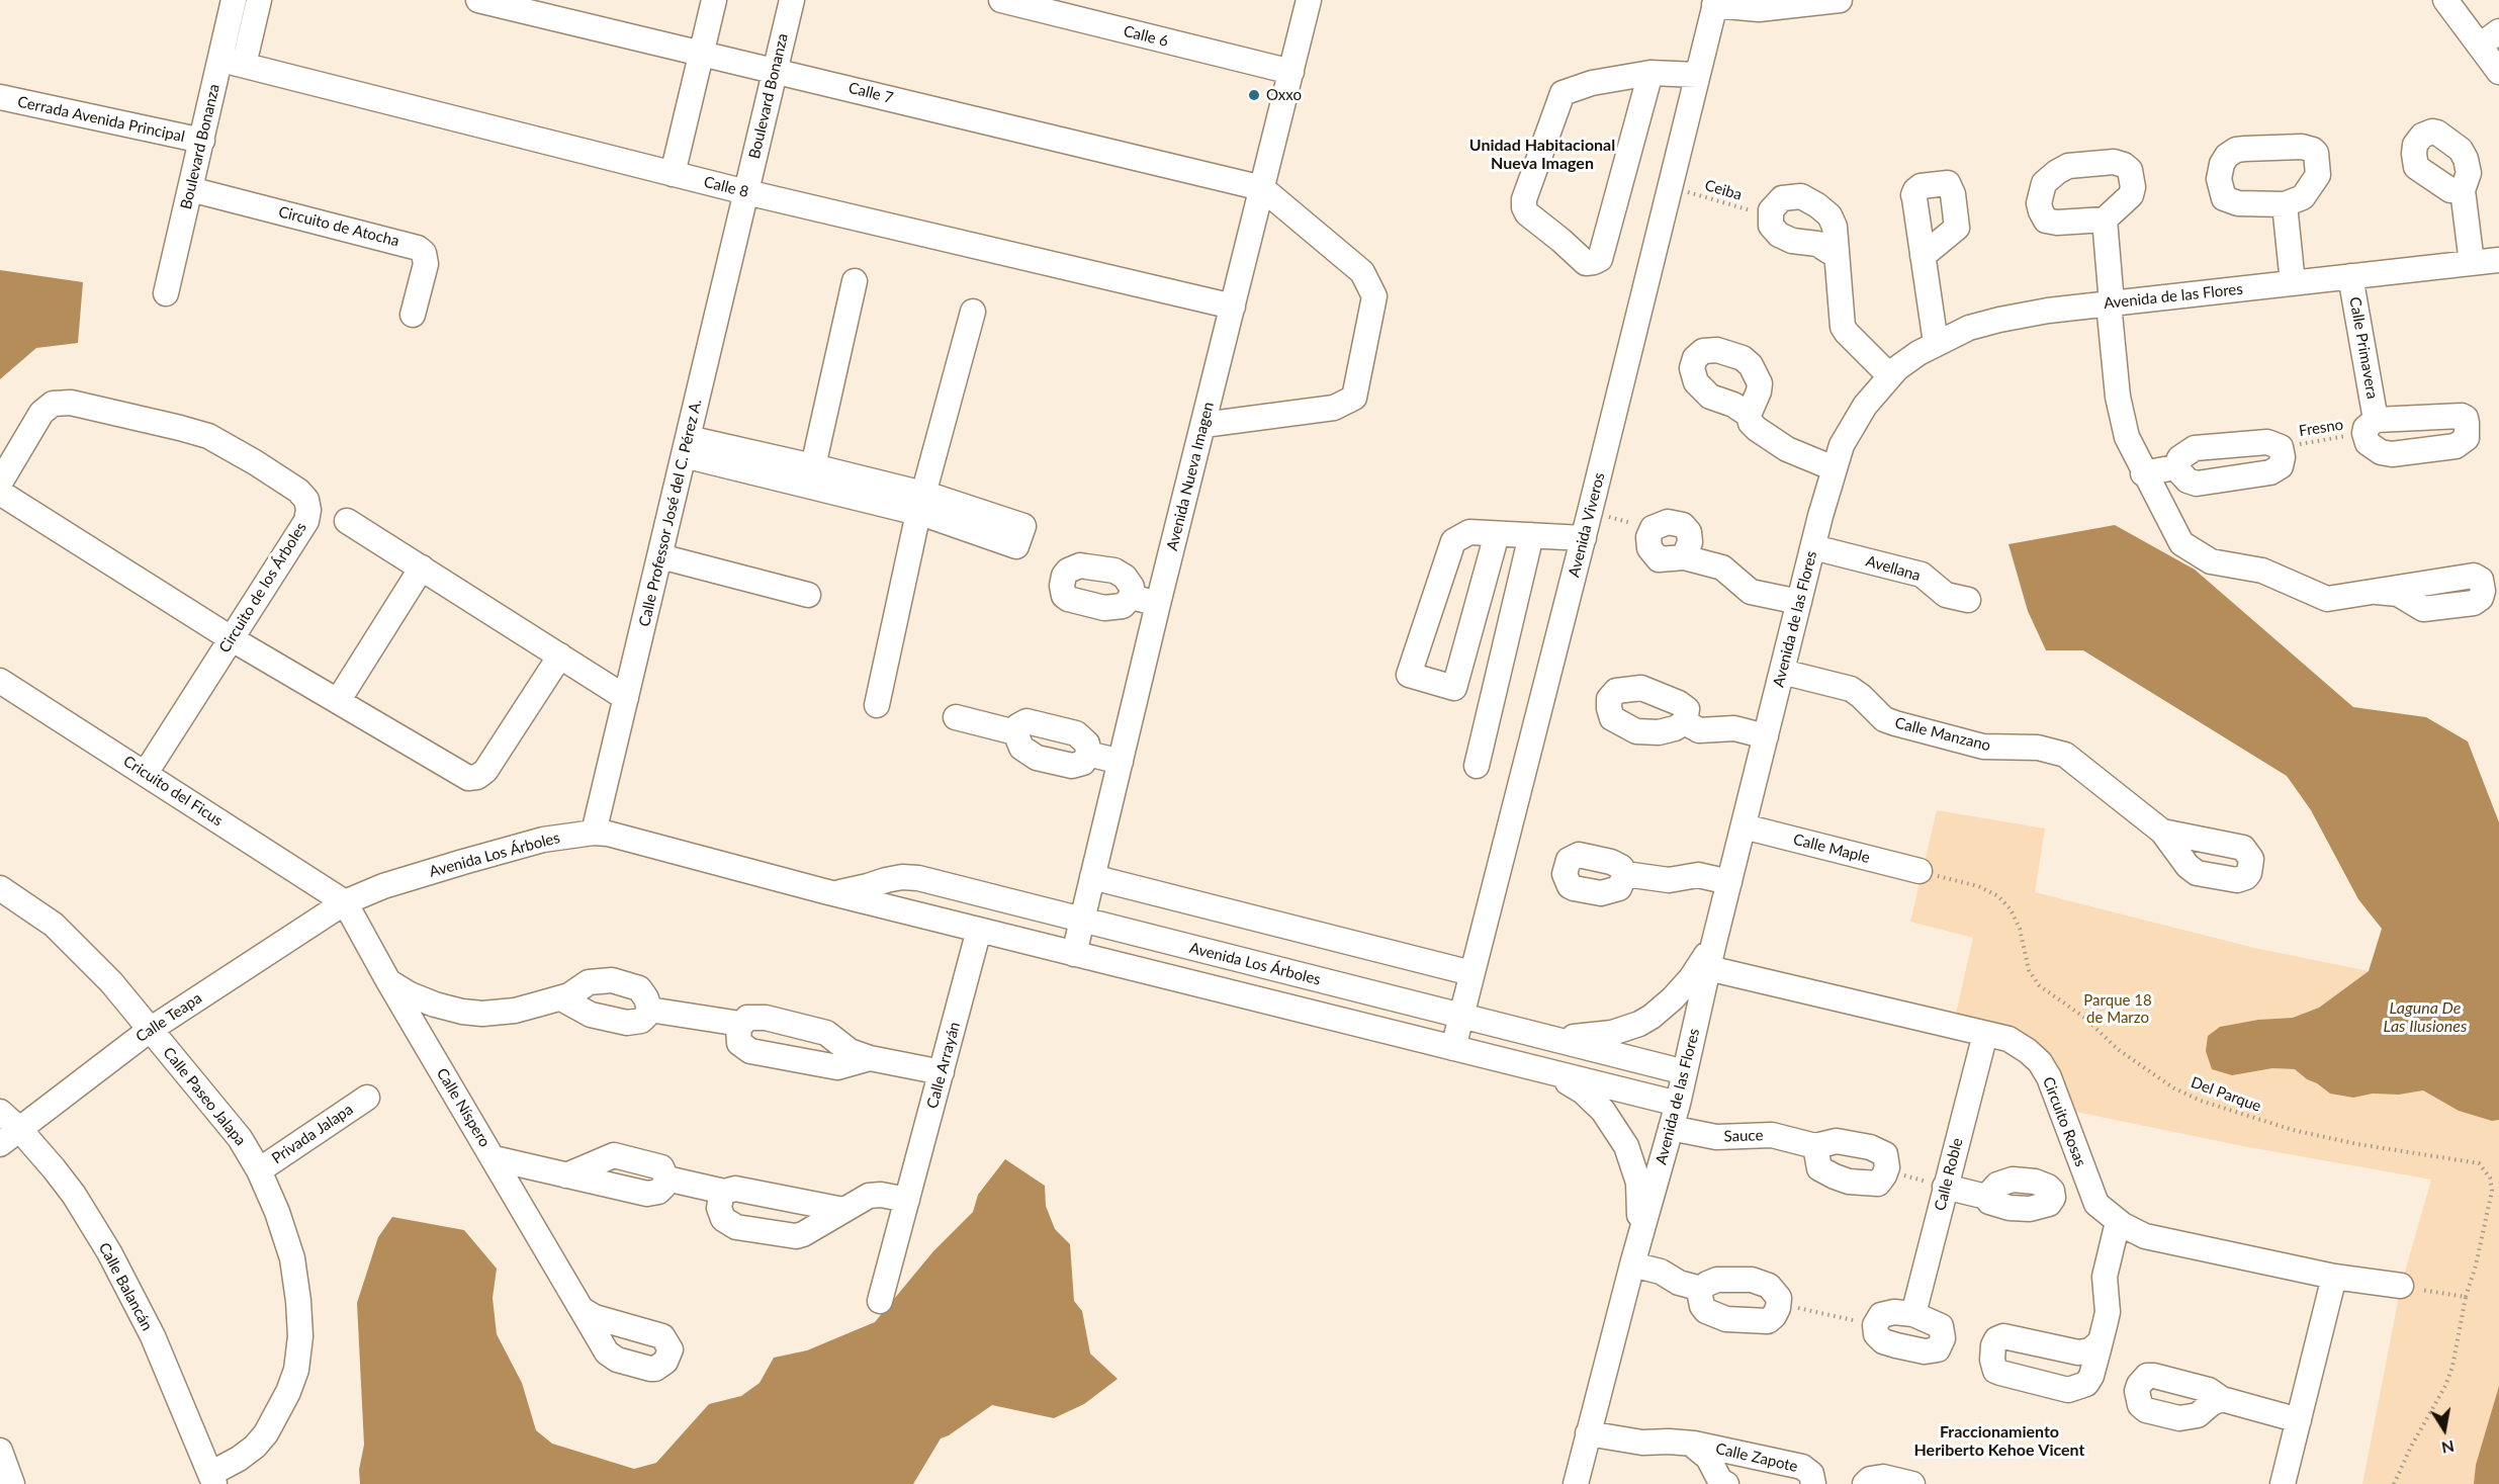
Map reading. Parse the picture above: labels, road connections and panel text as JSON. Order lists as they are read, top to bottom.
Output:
{
  "streets": {
    "street": [
      "Calle 6",
      "Calle 7",
      "Boulevard Bonanza",
      "Cerrada Avenida Principal",
      "Calle 8",
      "Circuito de Atocha",
      "Avenida de las Flores",
      "Calle Primavera",
      "Avenida Nueva Imagen",
      "Calle Professor José del C. Pérez A.",
      "Avenida Viveros",
      "Avellana",
      "Circuito de los Árboles",
      "Calle Manzano",
      "Cricuito del Ficus",
      "Calle Maple",
      "Avenida Los Árboles",
      "Calle Teapa",
      "Calle Arrayán",
      "Calle Paseo Jalapa",
      "Calle Níspero",
      "Circuito Rosas",
      "Privada Jalapa",
      "Sauce",
      "Calle Roble",
      "Calle Balancán",
      "Calle Zapote"
    ],
    "path": ["Ceiba", "Fresno", "Del Parque"]
  },
  "crossings": [
    ["Calle 6", "Avenida Nueva Imagen"],
    ["Calle 7", "Boulevard Bonanza"],
    ["Calle 7", "Avenida Nueva Imagen"],
    ["Boulevard Bonanza", "Cerrada Avenida Principal"],
    ["Boulevard Bonanza", "Calle 8"],
    ["Boulevard Bonanza", "Circuito de Atocha"],
    ["Boulevard Bonanza", "Calle Professor José del C. Pérez A."],
    ["Calle 8", "Avenida Nueva Imagen"],
    ["Calle 8", "Calle Professor José del C. Pérez A."],
    ["Ceiba", "Avenida Viveros"],
    ["Avenida de las Flores", "Calle Primavera"],
    ["Avenida de las Flores", "Avellana"],
    ["Avenida de las Flores", "Calle Manzano"],
    ["Avenida de las Flores", "Calle Maple"],
    ["Avenida de las Flores", "Avenida Los Árboles"],
    ["Avenida de las Flores", "Circuito Rosas"],
    ["Avenida de las Flores", "Sauce"],
    ["Avenida de las Flores", "Calle Zapote"],
    ["Calle Primavera", "Fresno"],
    ["Avenida Nueva Imagen", "Avenida Los Árboles"],
    ["Calle Professor José del C. Pérez A.", "Avenida Los Árboles"],
    ["Avenida Viveros", "Avenida Los Árboles"],
    ["Circuito de los Árboles", "Cricuito del Ficus"],
    ["Cricuito del Ficus", "Avenida Los Árboles"],
    ["Cricuito del Ficus", "Calle Teapa"],
    ["Cricuito del Ficus", "Calle Níspero"],
    ["Calle Maple", "Del Parque"],
    ["Avenida Los Árboles", "Calle Teapa"],
    ["Avenida Los Árboles", "Calle Arrayán"],
    ["Avenida Los Árboles", "Calle Níspero"],
    ["Calle Teapa", "Calle Paseo Jalapa"],
    ["Calle Teapa", "Calle Níspero"],
    ["Calle Teapa", "Calle Balancán"],
    ["Calle Paseo Jalapa", "Privada Jalapa"],
    ["Calle Paseo Jalapa", "Calle Balancán"],
    ["Circuito Rosas", "Calle Roble"]
  ],
  "districts": ["Unidad Habitacional Nueva Imagen", "Fraccionamiento Heriberto Kehoe Vicent"],
  "water": ["Laguna De Las Ilusiones"],
  "parks": ["Parque 18 de Marzo"],
  "places": ["Oxxo"],
  "north": "bottom"
}
